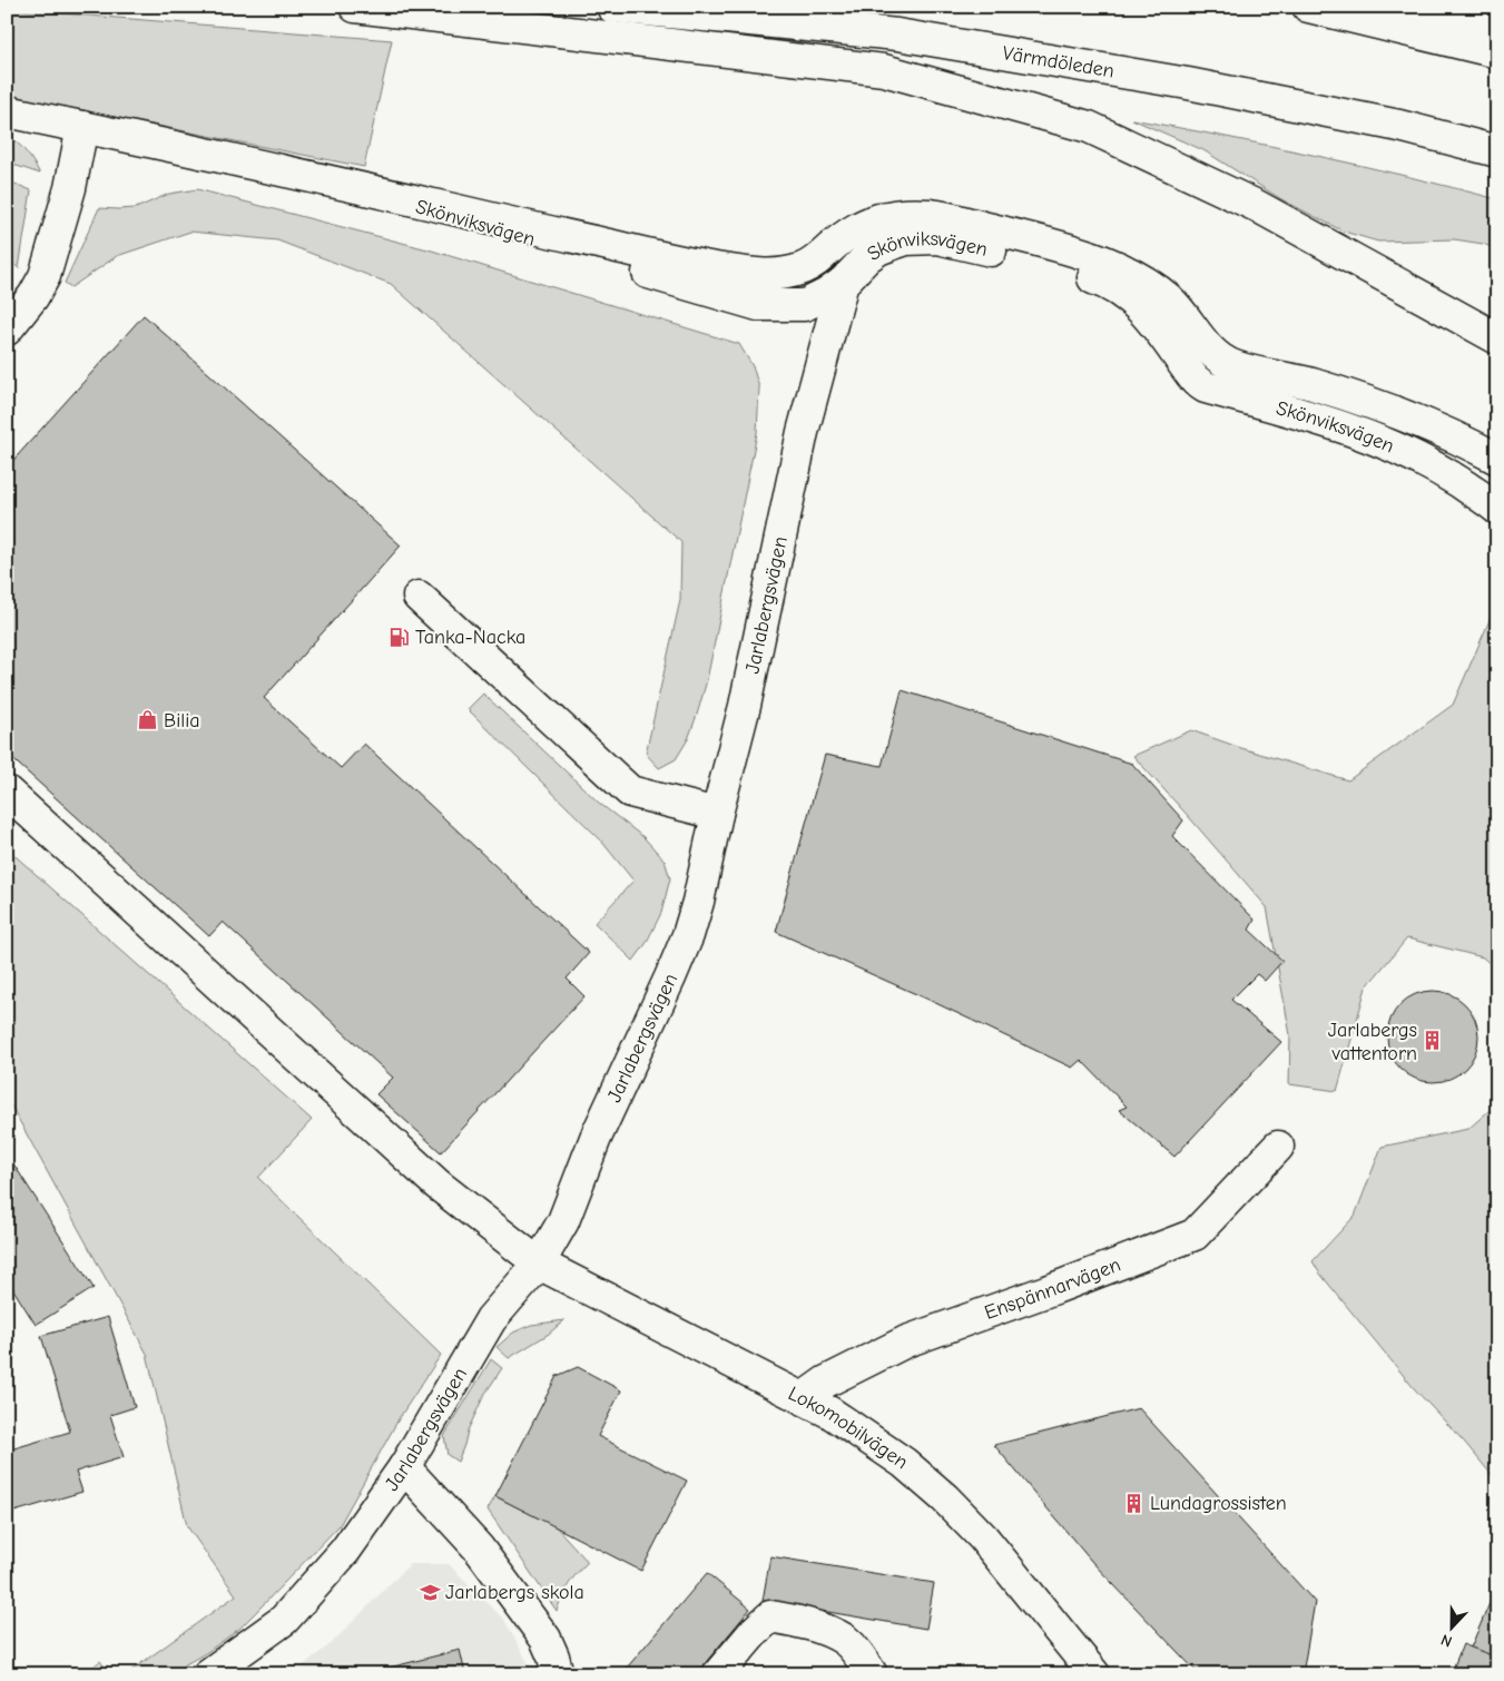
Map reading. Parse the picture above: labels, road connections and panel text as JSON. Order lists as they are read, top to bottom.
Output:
{
  "streets": {
    "main road": [
      "Värmdöleden",
      "Skönviksvägen",
      "Jarlabergsvägen",
      "Enspännarvägen",
      "Lokomobilvägen"
    ]
  },
  "crossings": [
    ["Skönviksvägen", "Jarlabergsvägen"],
    ["Jarlabergsvägen", "Lokomobilvägen"],
    ["Enspännarvägen", "Lokomobilvägen"]
  ],
  "places": {
    "fuel station": ["Tanka-Nacka"],
    "shop": ["Bilia"],
    "building": ["Jarlabergs vattentorn", "Lundagrossisten"],
    "school or university": ["Jarlabergs skola"]
  },
  "north": "bottom"
}
